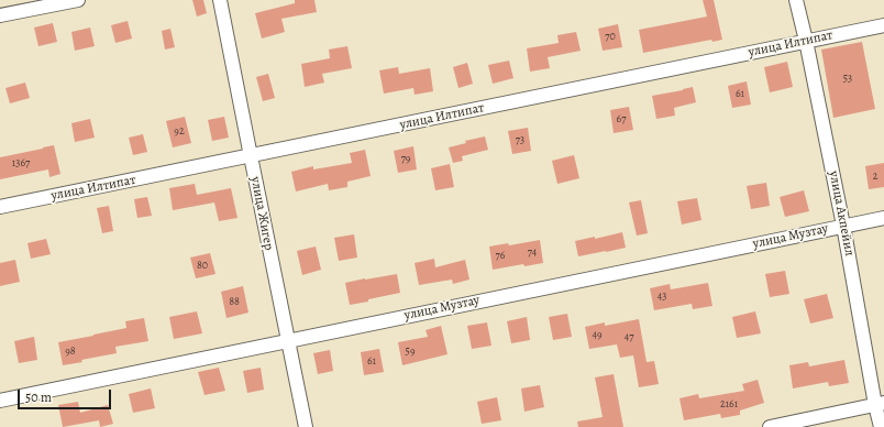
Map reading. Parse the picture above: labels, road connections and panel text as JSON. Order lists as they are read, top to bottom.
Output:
{
  "streets": {
    "street": [
      "улица Илтипат",
      "улица Жигер",
      "улица Акпейил",
      "улица Музтау"
    ]
  },
  "crossings": [
    ["улица Илтипат", "улица Жигер"],
    ["улица Илтипат", "улица Акпейил"],
    ["улица Жигер", "улица Музтау"],
    ["улица Акпейил", "улица Музтау"]
  ],
  "house_numbers": [
    "70",
    "53",
    "61",
    "67",
    "92",
    "73",
    "79",
    "1367",
    "2",
    "74",
    "76",
    "80",
    "43",
    "88",
    "49",
    "47",
    "98",
    "59",
    "61",
    "2161"
  ],
  "scale_bar": "50 m"
}
